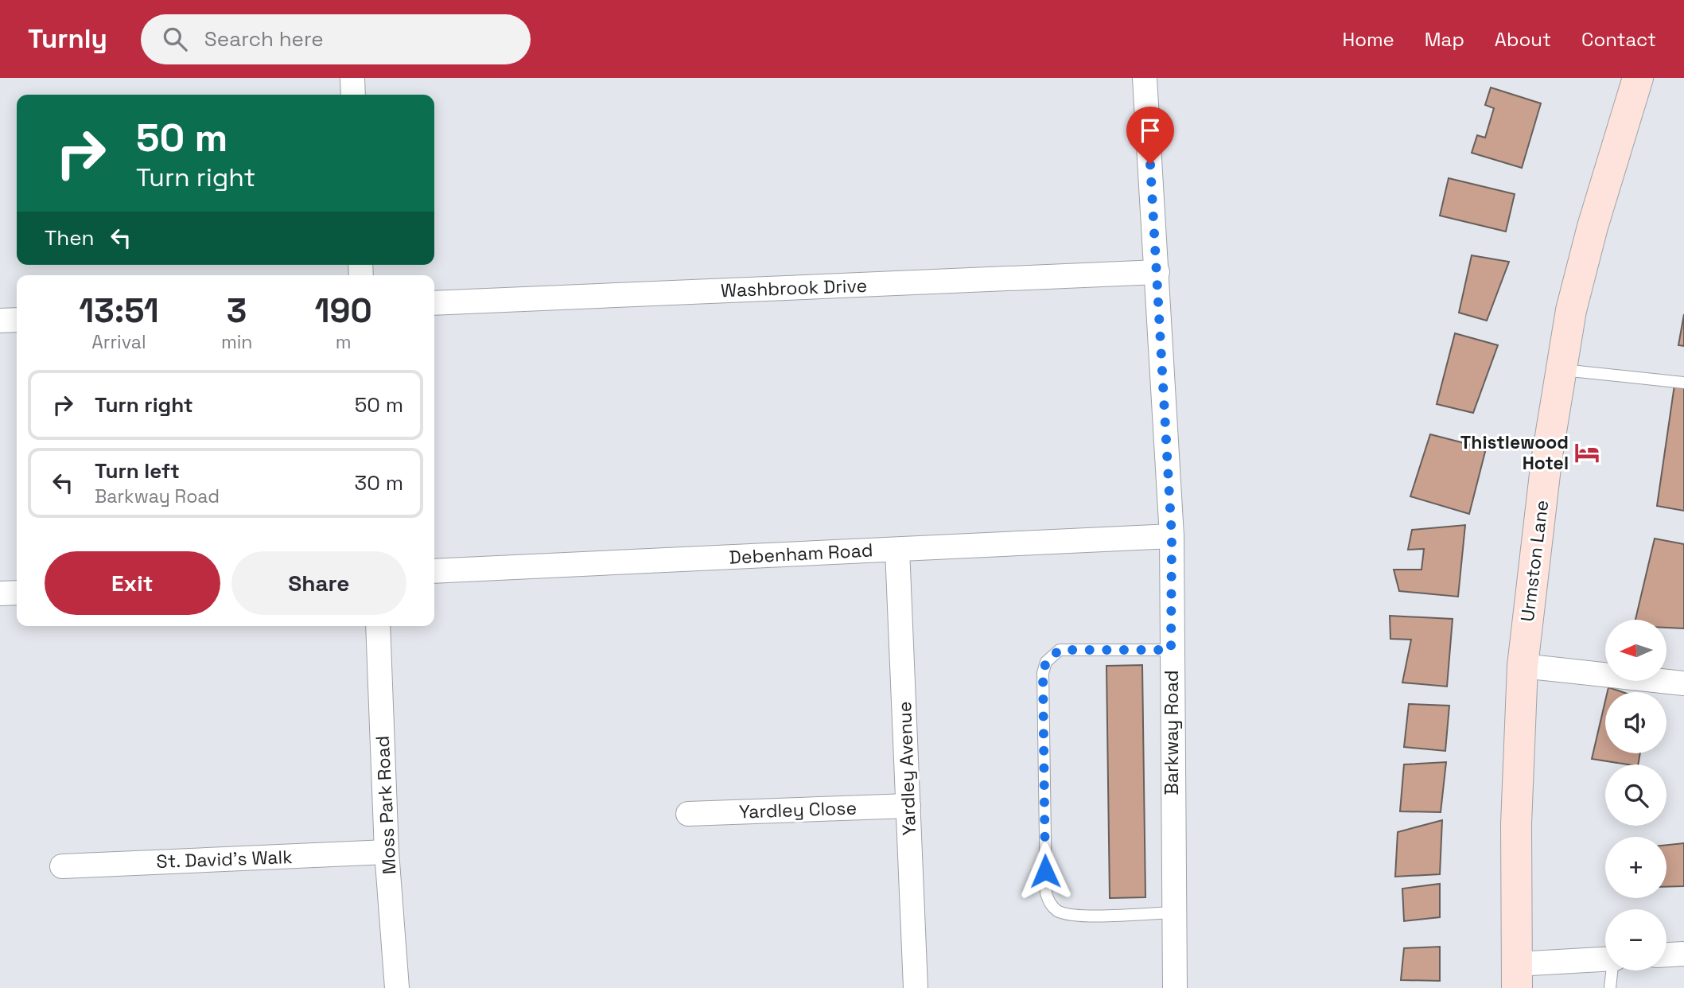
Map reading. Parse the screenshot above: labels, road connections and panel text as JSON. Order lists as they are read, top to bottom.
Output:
{
  "streets": {
    "main road": ["Urmston Lane"],
    "street": [
      "Washbrook Drive",
      "Debenham Road",
      "Barkway Road",
      "Yardley Avenue",
      "Moss Park Road",
      "Yardley Close",
      "St. David's Walk"
    ]
  },
  "crossings": [
    ["Washbrook Drive", "Barkway Road"],
    ["Debenham Road", "Barkway Road"],
    ["Debenham Road", "Yardley Avenue"],
    ["Yardley Avenue", "Yardley Close"],
    ["Moss Park Road", "St. David's Walk"]
  ],
  "places": {
    "hotel": ["Thistlewood Hotel"]
  },
  "north": "left",
  "page": {
    "header": "Turnly",
    "search": "Search here",
    "nav": [
      "Home",
      "Map",
      "About",
      "Contact"
    ],
    "turn": ["50 m", "Turn right"],
    "then": "Then",
    "eta": [
      "13:51",
      "Arrival",
      "3",
      "min",
      "190",
      "m"
    ],
    "list": [
      {
        "name": "Turn right",
        "value": "50 m"
      },
      {
        "name": "Turn left",
        "note": "Barkway Road",
        "value": "30 m"
      }
    ],
    "buttons": ["Exit", "Share"],
    "map_buttons": ["+", "−"]
  }
}
